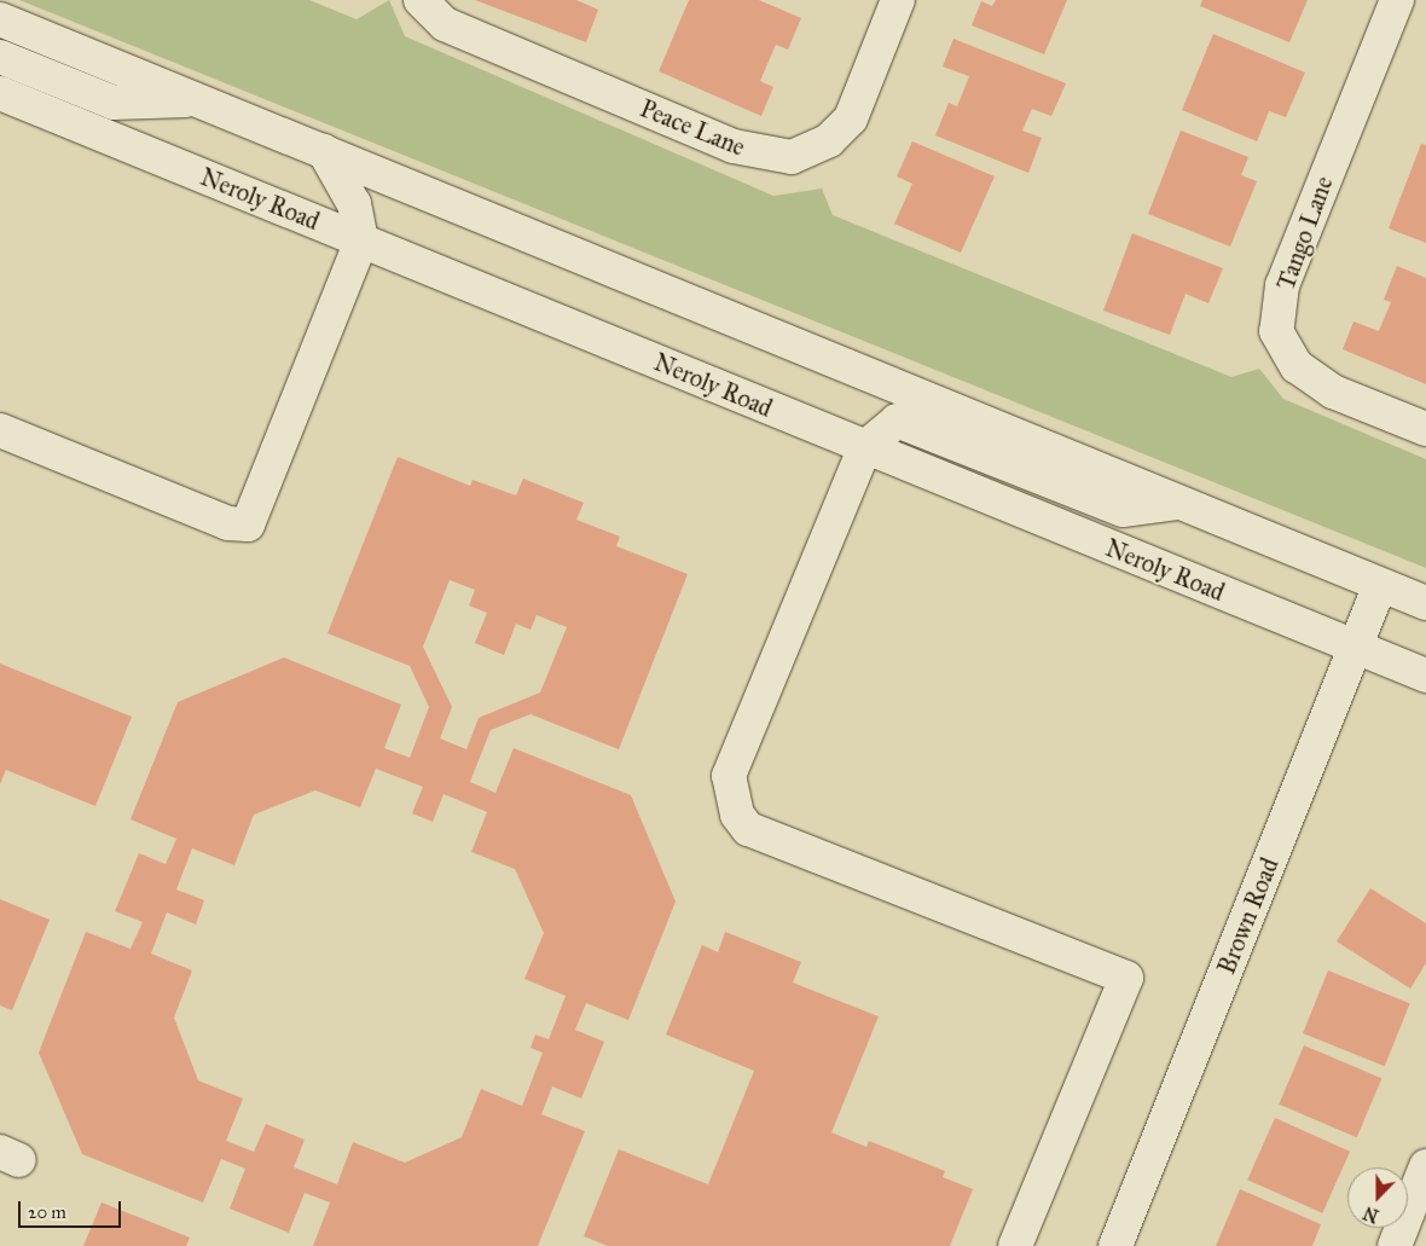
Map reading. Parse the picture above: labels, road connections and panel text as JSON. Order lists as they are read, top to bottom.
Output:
{
  "streets": {
    "street": [
      "Peace Lane",
      "Neroly Road",
      "Tango Lane",
      "Brown Road"
    ]
  },
  "crossings": [
    ["Neroly Road", "Brown Road"]
  ],
  "scale_bar": "20 m",
  "north": "bottom"
}
